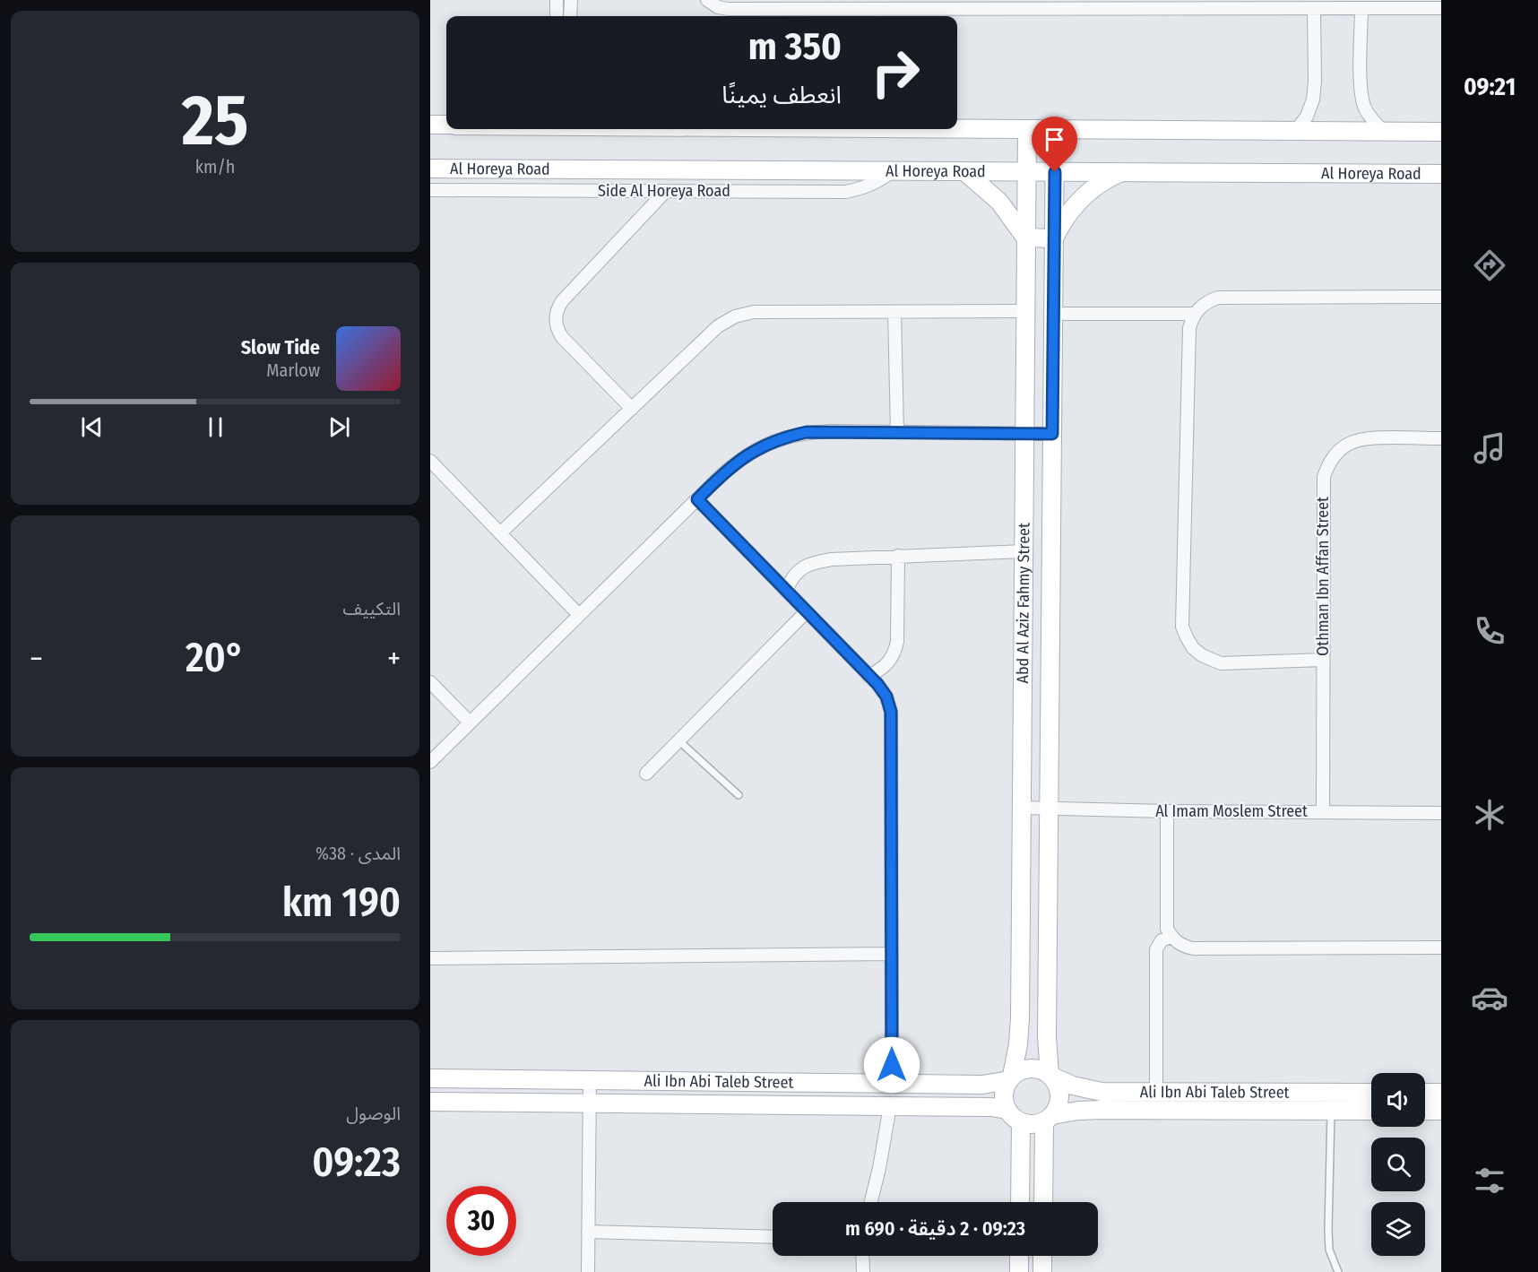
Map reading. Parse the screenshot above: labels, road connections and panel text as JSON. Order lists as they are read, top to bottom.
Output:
{
  "streets": {
    "street": [
      "Al Horeya Road",
      "Side Al Horeya Road",
      "Othman Ibn Affan Street",
      "Abd Al Aziz Fahmy Street",
      "Al Imam Moslem Street",
      "Ali Ibn Abi Taleb Street"
    ]
  },
  "crossings": [
    ["Al Horeya Road", "Side Al Horeya Road"],
    ["Al Horeya Road", "Abd Al Aziz Fahmy Street"],
    ["Othman Ibn Affan Street", "Al Imam Moslem Street"],
    ["Abd Al Aziz Fahmy Street", "Al Imam Moslem Street"],
    ["Abd Al Aziz Fahmy Street", "Ali Ibn Abi Taleb Street"]
  ],
  "page": {
    "tabs": "09:21",
    "tile": [
      ["25", "km/h"],
      "التكييف",
      ["المدى · 38%", "190 km"],
      ["الوصول", "09:23"]
    ],
    "turn": ["350 m", "انعطف يمينًا"],
    "song": ["Slow Tide", "Marlow"],
    "heat": ["−", "20°", "+"],
    "limit": "30",
    "trip": "09:23 · 2 دقيقة · 690 m"
  }
}
